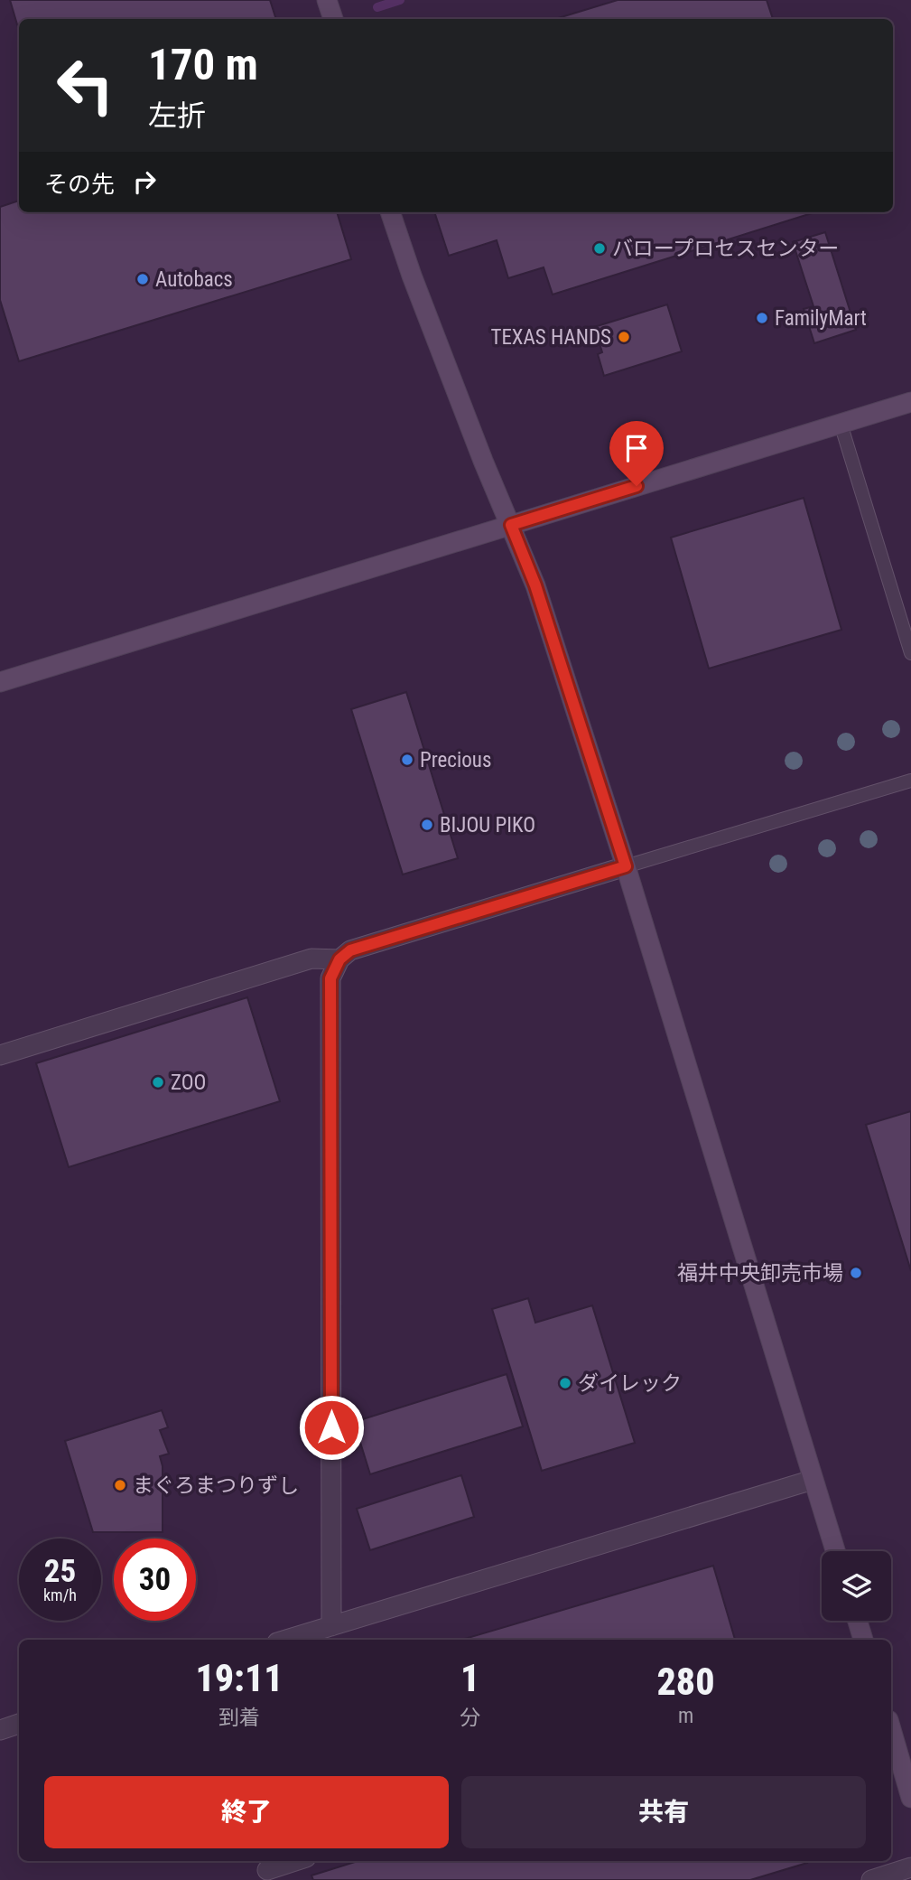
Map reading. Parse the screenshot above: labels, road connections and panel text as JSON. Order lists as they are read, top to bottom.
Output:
{
  "places": [
    "バロープロセスセンター",
    "Autobacs",
    "FamilyMart",
    "TEXAS HANDS",
    "Precious",
    "BIJOU PIKO",
    "ZOO",
    "福井中央卸売市場",
    "ダイレック",
    "まぐろまつりずし"
  ],
  "page": {
    "turn": ["170 m", "左折"],
    "then": "その先",
    "speed": "25 km/h",
    "limit": "30",
    "eta": [
      "19:11",
      "到着",
      "1",
      "分",
      "280",
      "m"
    ],
    "buttons": ["終了", "共有"]
  }
}
